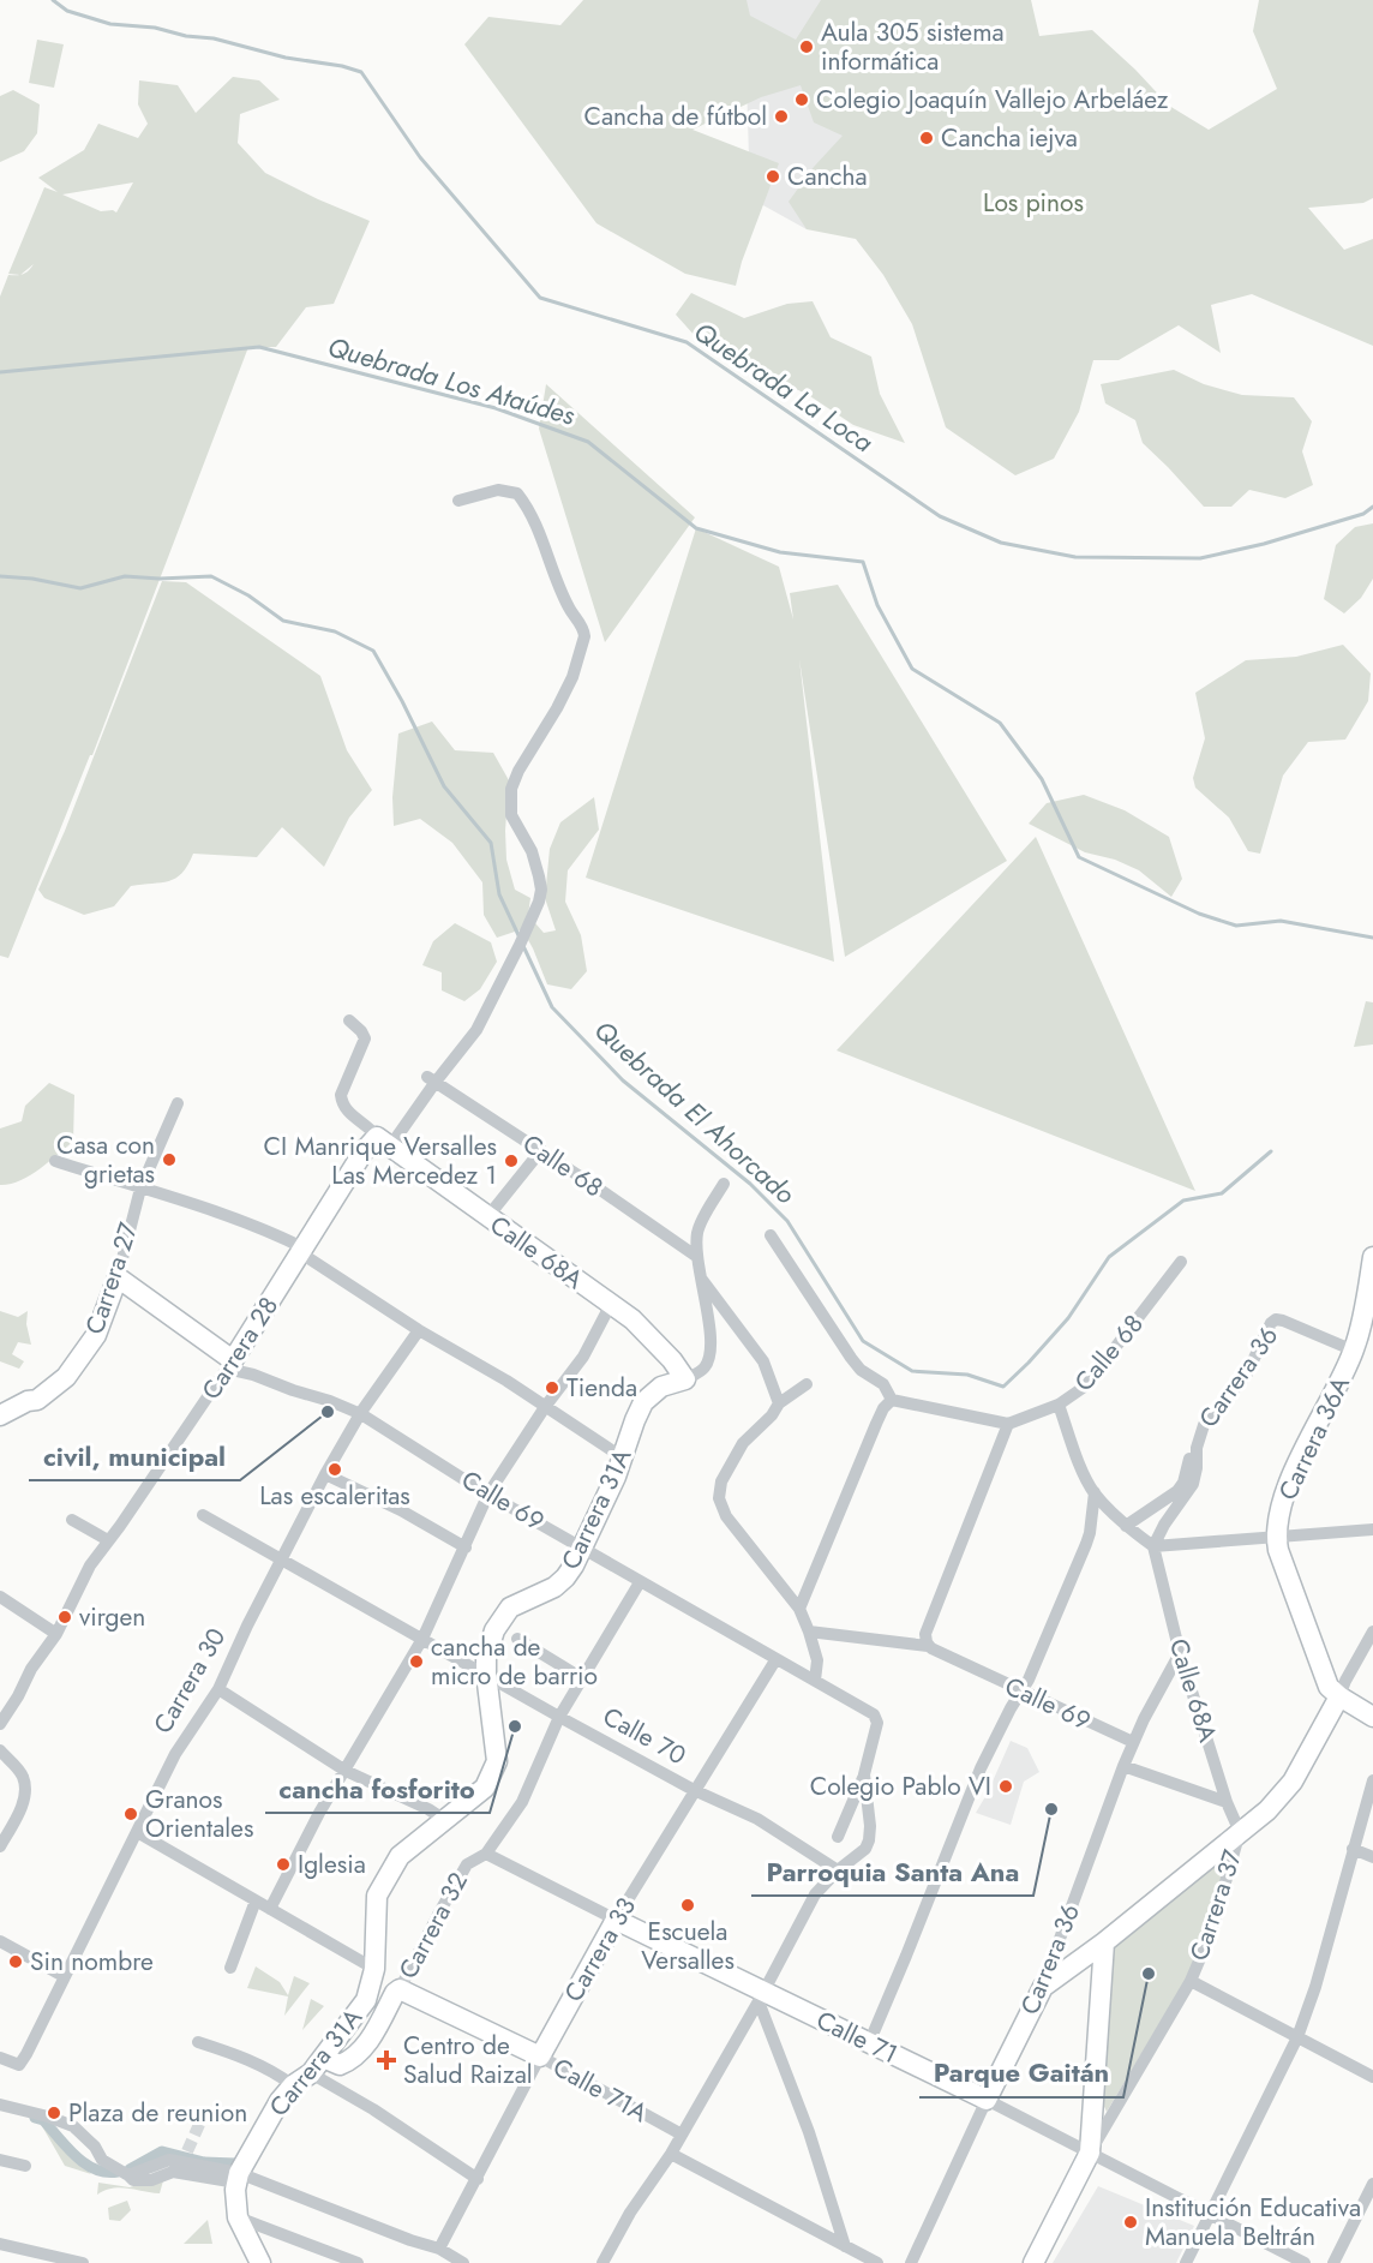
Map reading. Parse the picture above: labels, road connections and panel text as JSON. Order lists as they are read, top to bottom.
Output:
{
  "streets": {
    "street": [
      "Calle 68",
      "Calle 68A",
      "Carrera 27",
      "Carrera 28",
      "Carrera 36",
      "Carrera 36A",
      "Calle 69",
      "Carrera 31A",
      "Carrera 30",
      "Calle 70",
      "Carrera 37",
      "Carrera 32",
      "Carrera 33",
      "Calle 71",
      "Calle 71A"
    ]
  },
  "crossings": [
    ["Calle 68", "Carrera 28"],
    ["Calle 68", "Carrera 31A"],
    ["Calle 68A", "Carrera 28"],
    ["Calle 68A", "Carrera 36"],
    ["Calle 68A", "Carrera 31A"],
    ["Calle 68A", "Carrera 37"],
    ["Carrera 27", "Calle 69"],
    ["Carrera 28", "Calle 69"],
    ["Carrera 36", "Carrera 36A"],
    ["Carrera 36", "Calle 69"],
    ["Carrera 36", "Calle 71"],
    ["Calle 69", "Carrera 31A"],
    ["Calle 69", "Carrera 30"],
    ["Calle 69", "Carrera 32"],
    ["Calle 69", "Carrera 33"],
    ["Carrera 31A", "Calle 70"],
    ["Carrera 31A", "Carrera 32"],
    ["Carrera 30", "Calle 70"],
    ["Calle 70", "Carrera 32"],
    ["Calle 70", "Carrera 33"],
    ["Carrera 37", "Calle 71"],
    ["Carrera 32", "Calle 71"],
    ["Carrera 32", "Calle 71A"],
    ["Carrera 33", "Calle 71"],
    ["Carrera 33", "Calle 71A"]
  ],
  "water": ["Quebrada Los Ataúdes", "Quebrada La Loca", "Quebrada El Ahorcado"],
  "parks": ["Los pinos"],
  "places": {
    "other": [
      "Aula 305 sistema informática",
      "Colegio Joaquín Vallejo Arbeláez",
      "Cancha de fútbol",
      "Cancha iejva",
      "Cancha",
      "Casa con grietas",
      "CI Manrique Versalles Las Mercedez 1",
      "Tienda",
      "civil, municipal",
      "Las escaleritas",
      "virgen",
      "cancha de micro de barrio",
      "cancha fosforito",
      "Colegio Pablo VI",
      "Parroquia Santa Ana",
      "Granos Orientales",
      "Iglesia",
      "Escuela Versalles",
      "Sin nombre",
      "Parque Gaitán",
      "Plaza de reunion",
      "Institución Educativa Manuela Beltrán"
    ],
    "health": ["Centro de Salud Raizal"]
  }
}
